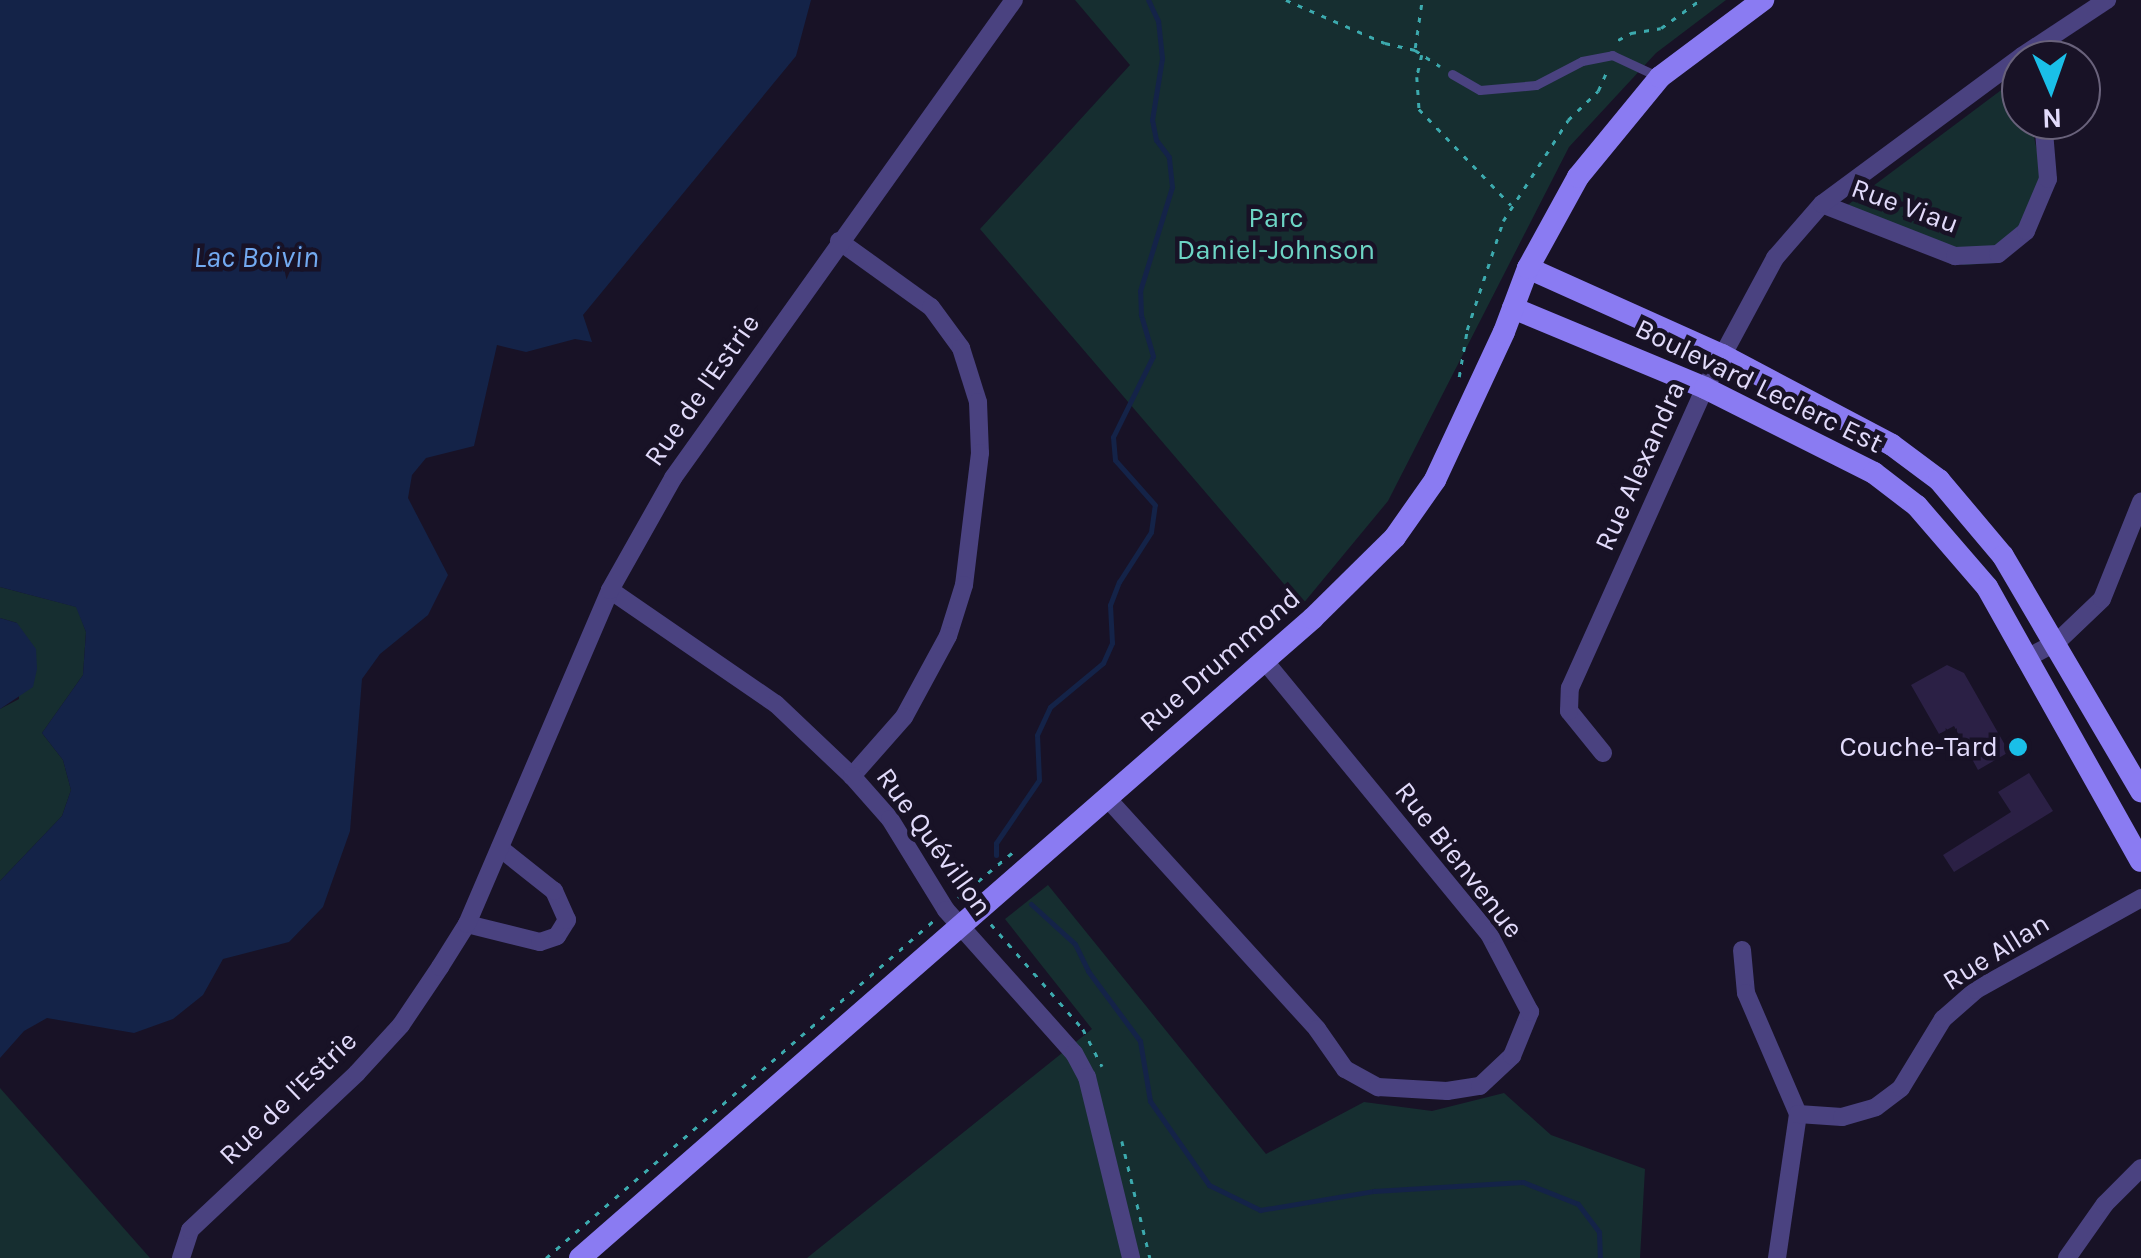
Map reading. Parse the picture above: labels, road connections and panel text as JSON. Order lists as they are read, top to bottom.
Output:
{
  "streets": {
    "street": [
      "Rue Viau",
      "Boulevard Leclerc Est",
      "Rue de l'Estrie",
      "Rue Alexandra",
      "Rue Drummond",
      "Rue Quévillon",
      "Rue Bienvenue",
      "Rue Allan"
    ]
  },
  "crossings": [
    ["Rue Viau", "Rue Alexandra"],
    ["Boulevard Leclerc Est", "Rue Alexandra"],
    ["Boulevard Leclerc Est", "Rue Drummond"],
    ["Rue de l'Estrie", "Rue Quévillon"],
    ["Rue Drummond", "Rue Quévillon"],
    ["Rue Drummond", "Rue Bienvenue"]
  ],
  "water": ["Lac Boivin"],
  "parks": ["Parc Daniel-Johnson"],
  "places": ["Couche-Tard"],
  "north": "bottom"
}
